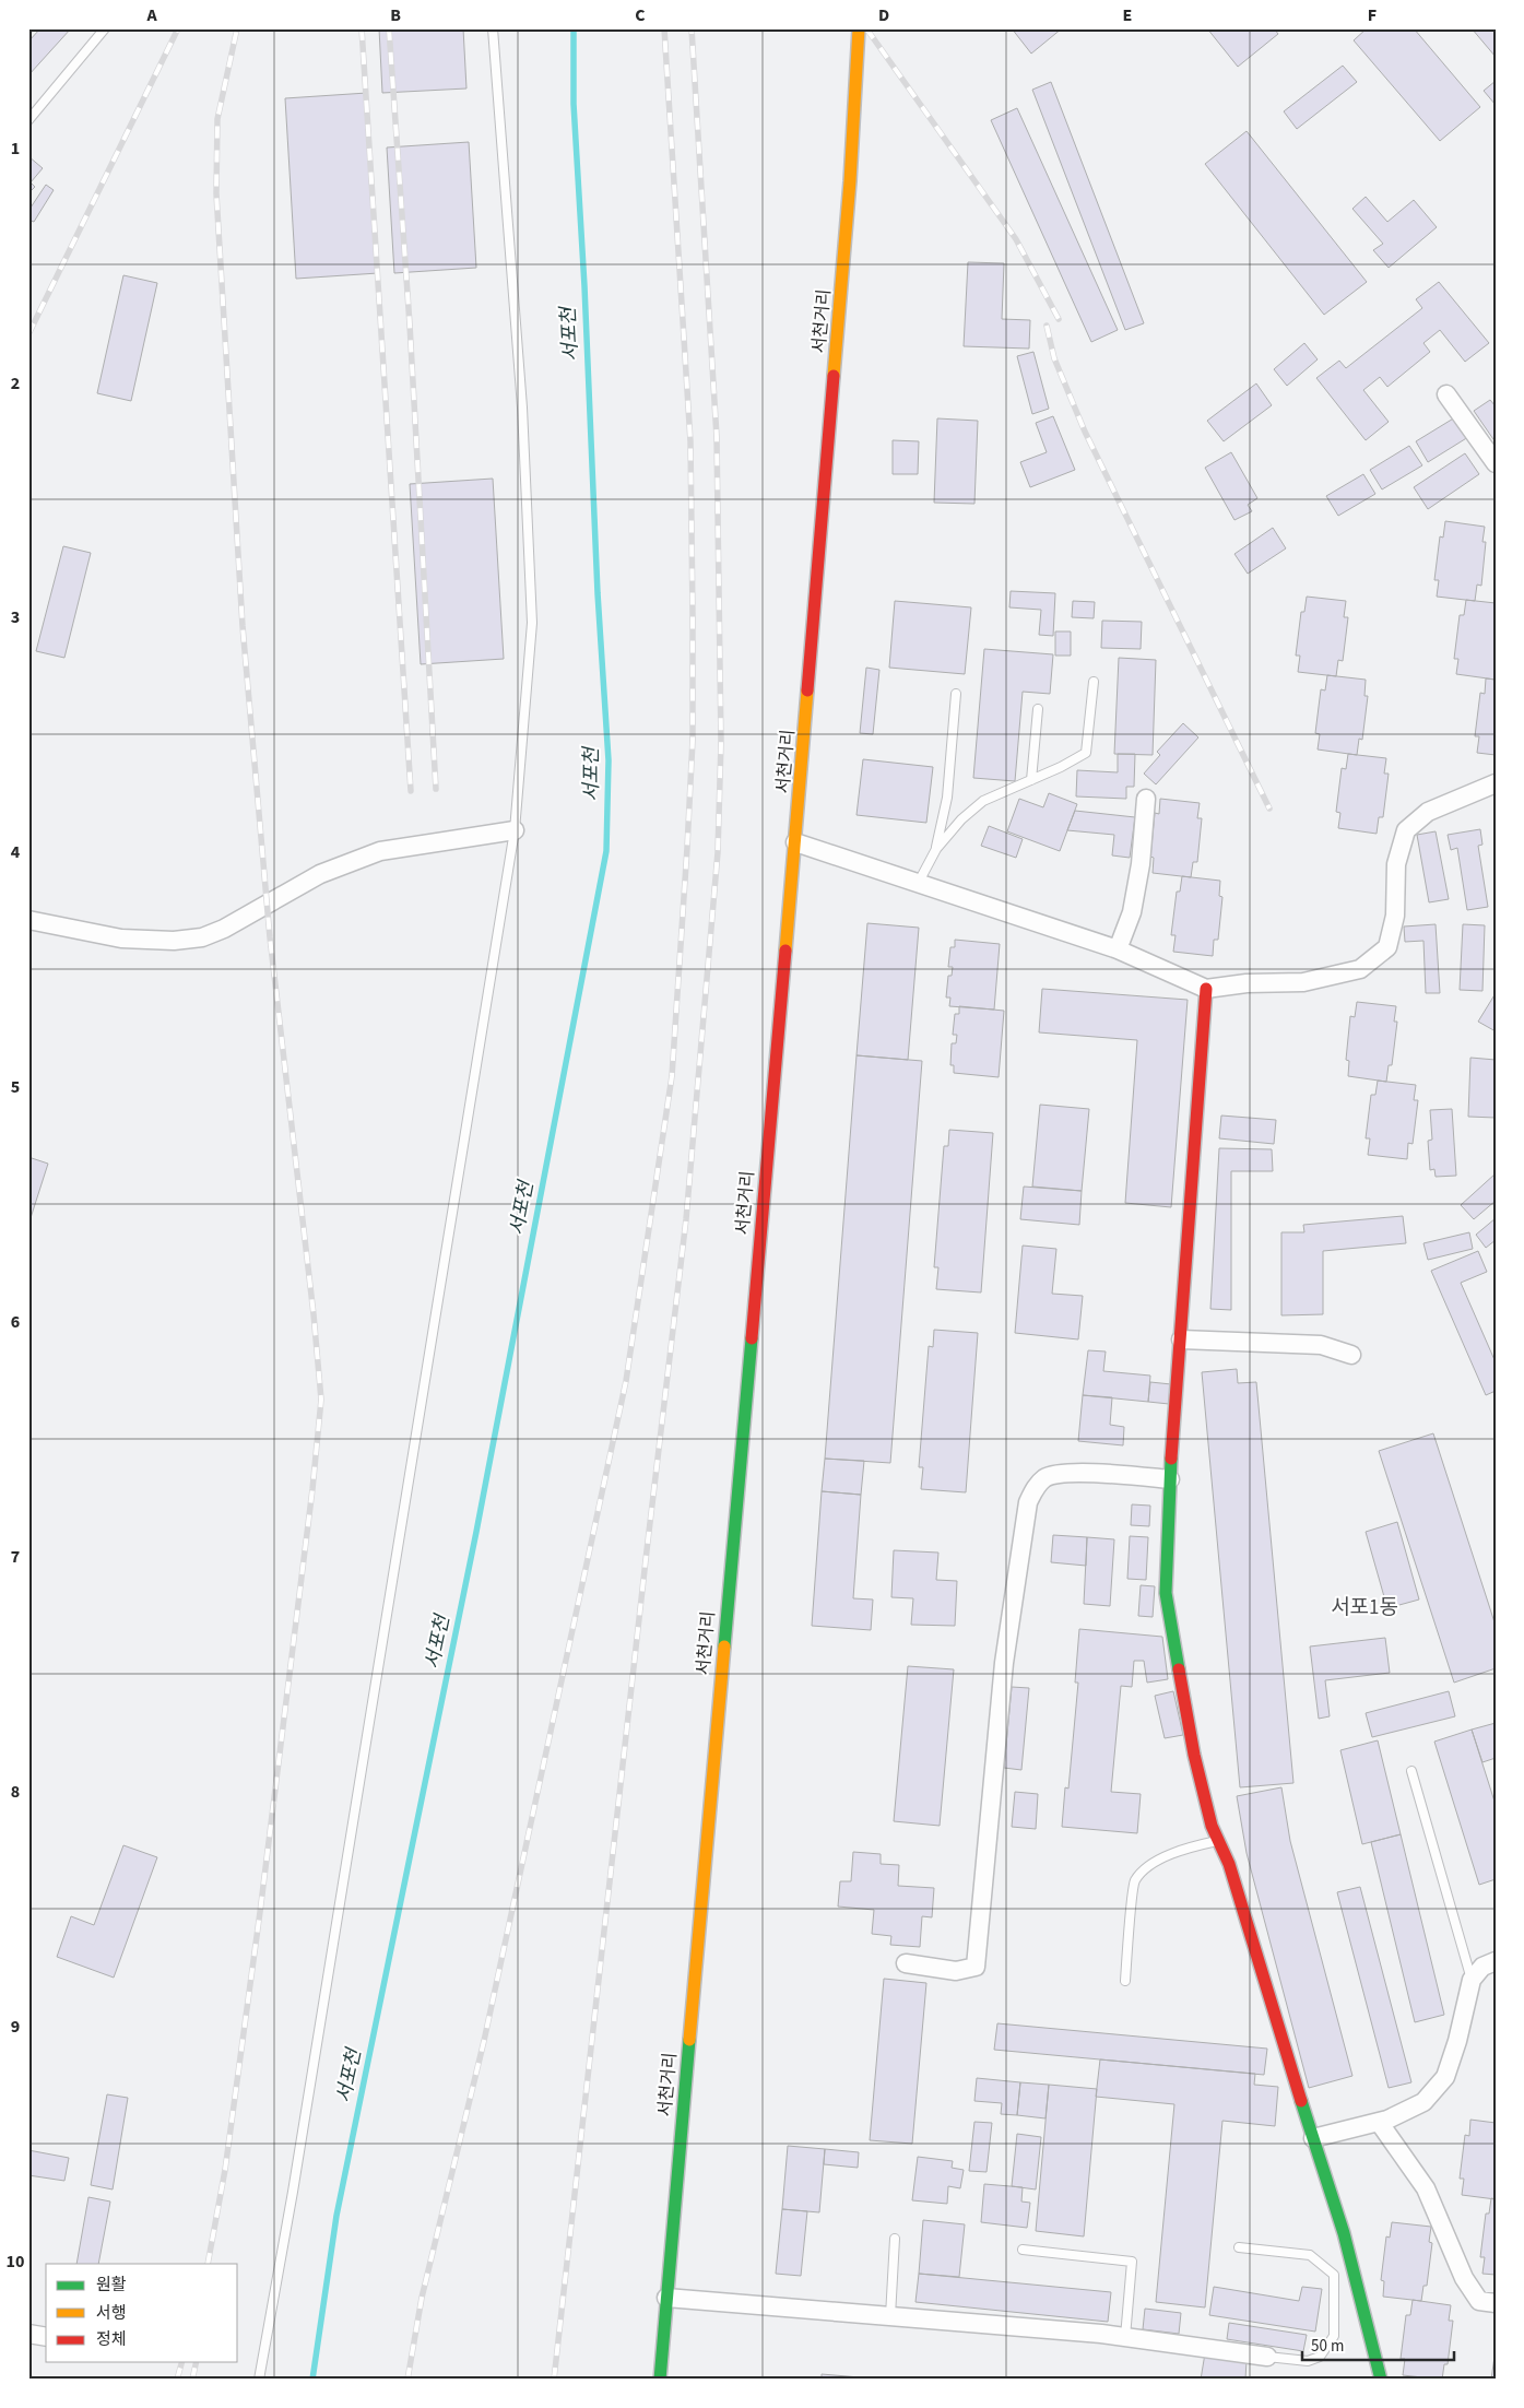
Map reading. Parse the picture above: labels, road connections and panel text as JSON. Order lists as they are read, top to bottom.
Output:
{
  "streets": {
    "main road": ["서천거리"]
  },
  "districts": ["서포1동"],
  "water": ["서포천"],
  "legend": ["원활", "서행", "정체"],
  "scale_bar": "50 m",
  "grid": {
    "columns": [
      "A",
      "B",
      "C",
      "D",
      "E",
      "F"
    ],
    "rows": [
      "1",
      "2",
      "3",
      "4",
      "5",
      "6",
      "7",
      "8",
      "9",
      "10"
    ]
  }
}
